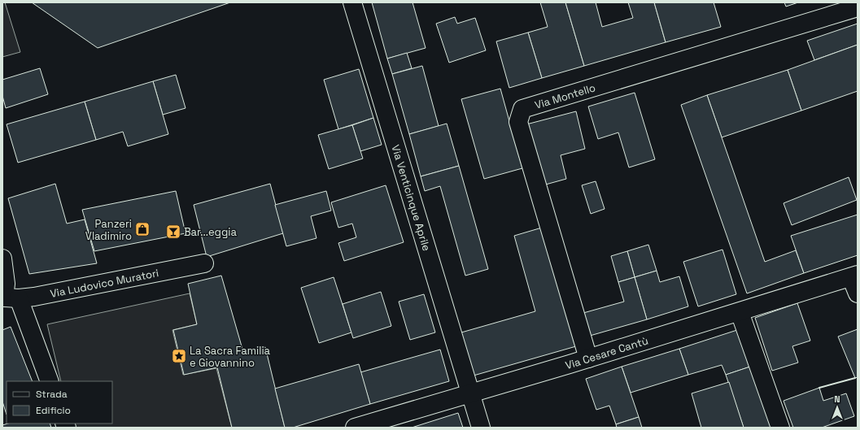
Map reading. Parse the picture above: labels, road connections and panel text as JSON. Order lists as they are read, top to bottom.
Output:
{
  "streets": {
    "street": [
      "Via Montello",
      "Via Venticinque Aprile",
      "Via Ludovico Muratori",
      "Via Cesare Cantù"
    ]
  },
  "crossings": [
    ["Via Montello", "Via Cesare Cantù"],
    ["Via Venticinque Aprile", "Via Cesare Cantù"]
  ],
  "places": {
    "shop": ["Panzeri Vladimiro"],
    "bar": ["Bar...eggia"],
    "place": ["La Sacra Familia e Giovannino"]
  },
  "legend": ["Strada", "Edificio"],
  "north": "top"
}
